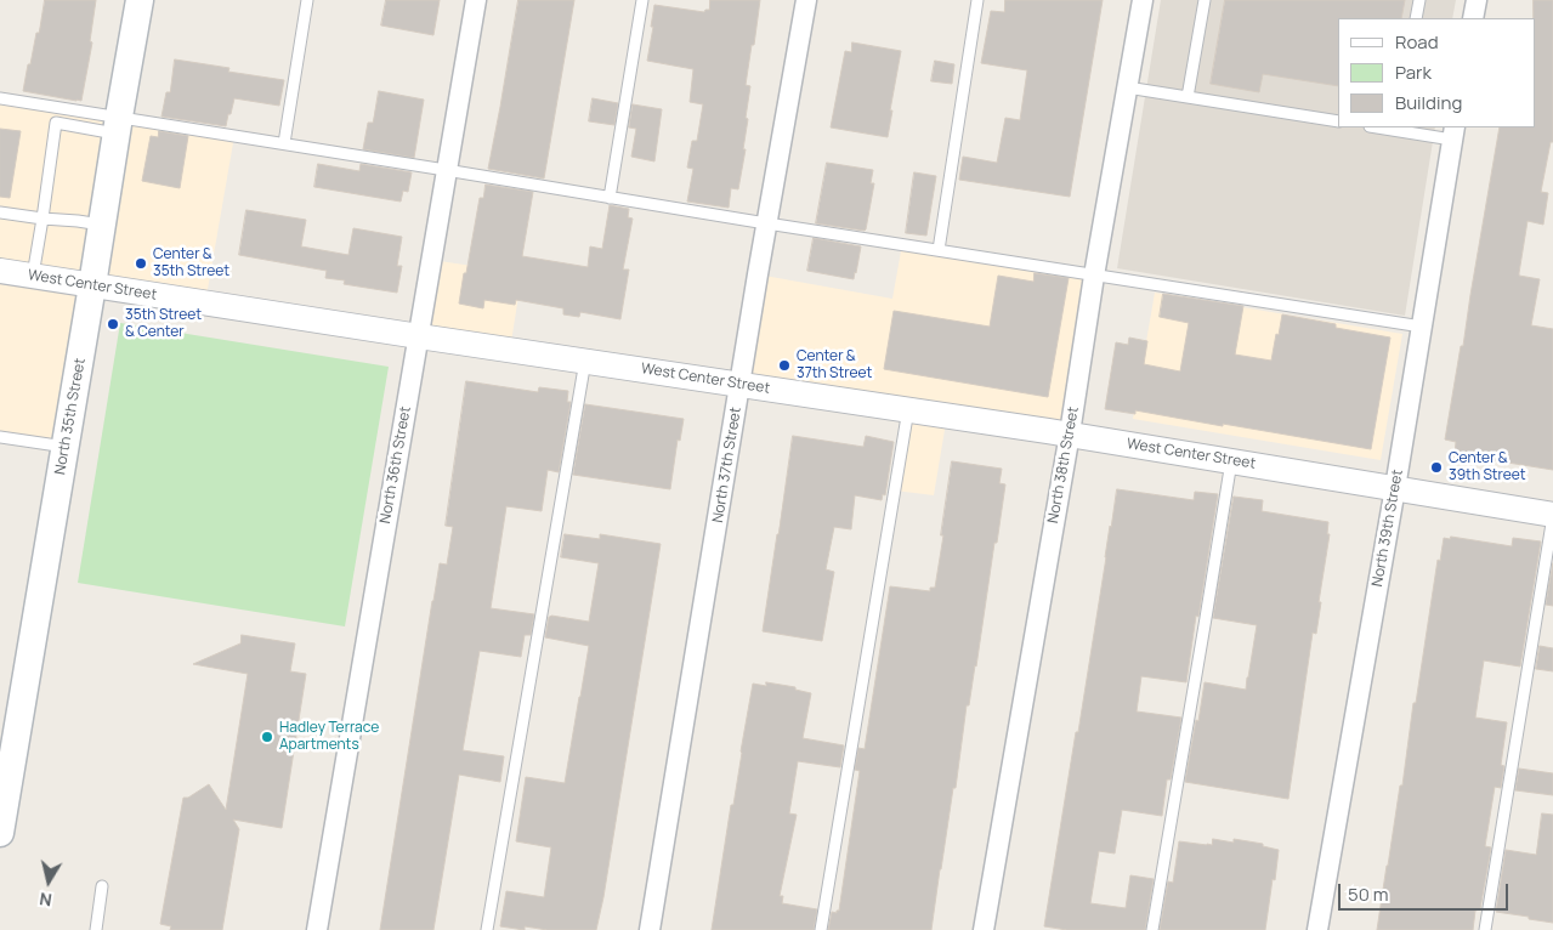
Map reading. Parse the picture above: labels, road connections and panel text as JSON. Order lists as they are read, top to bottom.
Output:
{
  "streets": {
    "main road": ["North 35th Street"],
    "street": [
      "West Center Street",
      "North 36th Street",
      "North 37th Street",
      "North 38th Street",
      "North 39th Street"
    ]
  },
  "crossings": [
    ["West Center Street", "North 35th Street"],
    ["West Center Street", "North 36th Street"],
    ["West Center Street", "North 37th Street"],
    ["West Center Street", "North 38th Street"],
    ["West Center Street", "North 39th Street"]
  ],
  "places": [
    "Center & 35th Street",
    "35th Street & Center",
    "Center & 37th Street",
    "Center & 39th Street",
    "Hadley Terrace Apartments"
  ],
  "legend": ["Road", "Park", "Building"],
  "scale_bar": "50 m",
  "north": "bottom"
}
